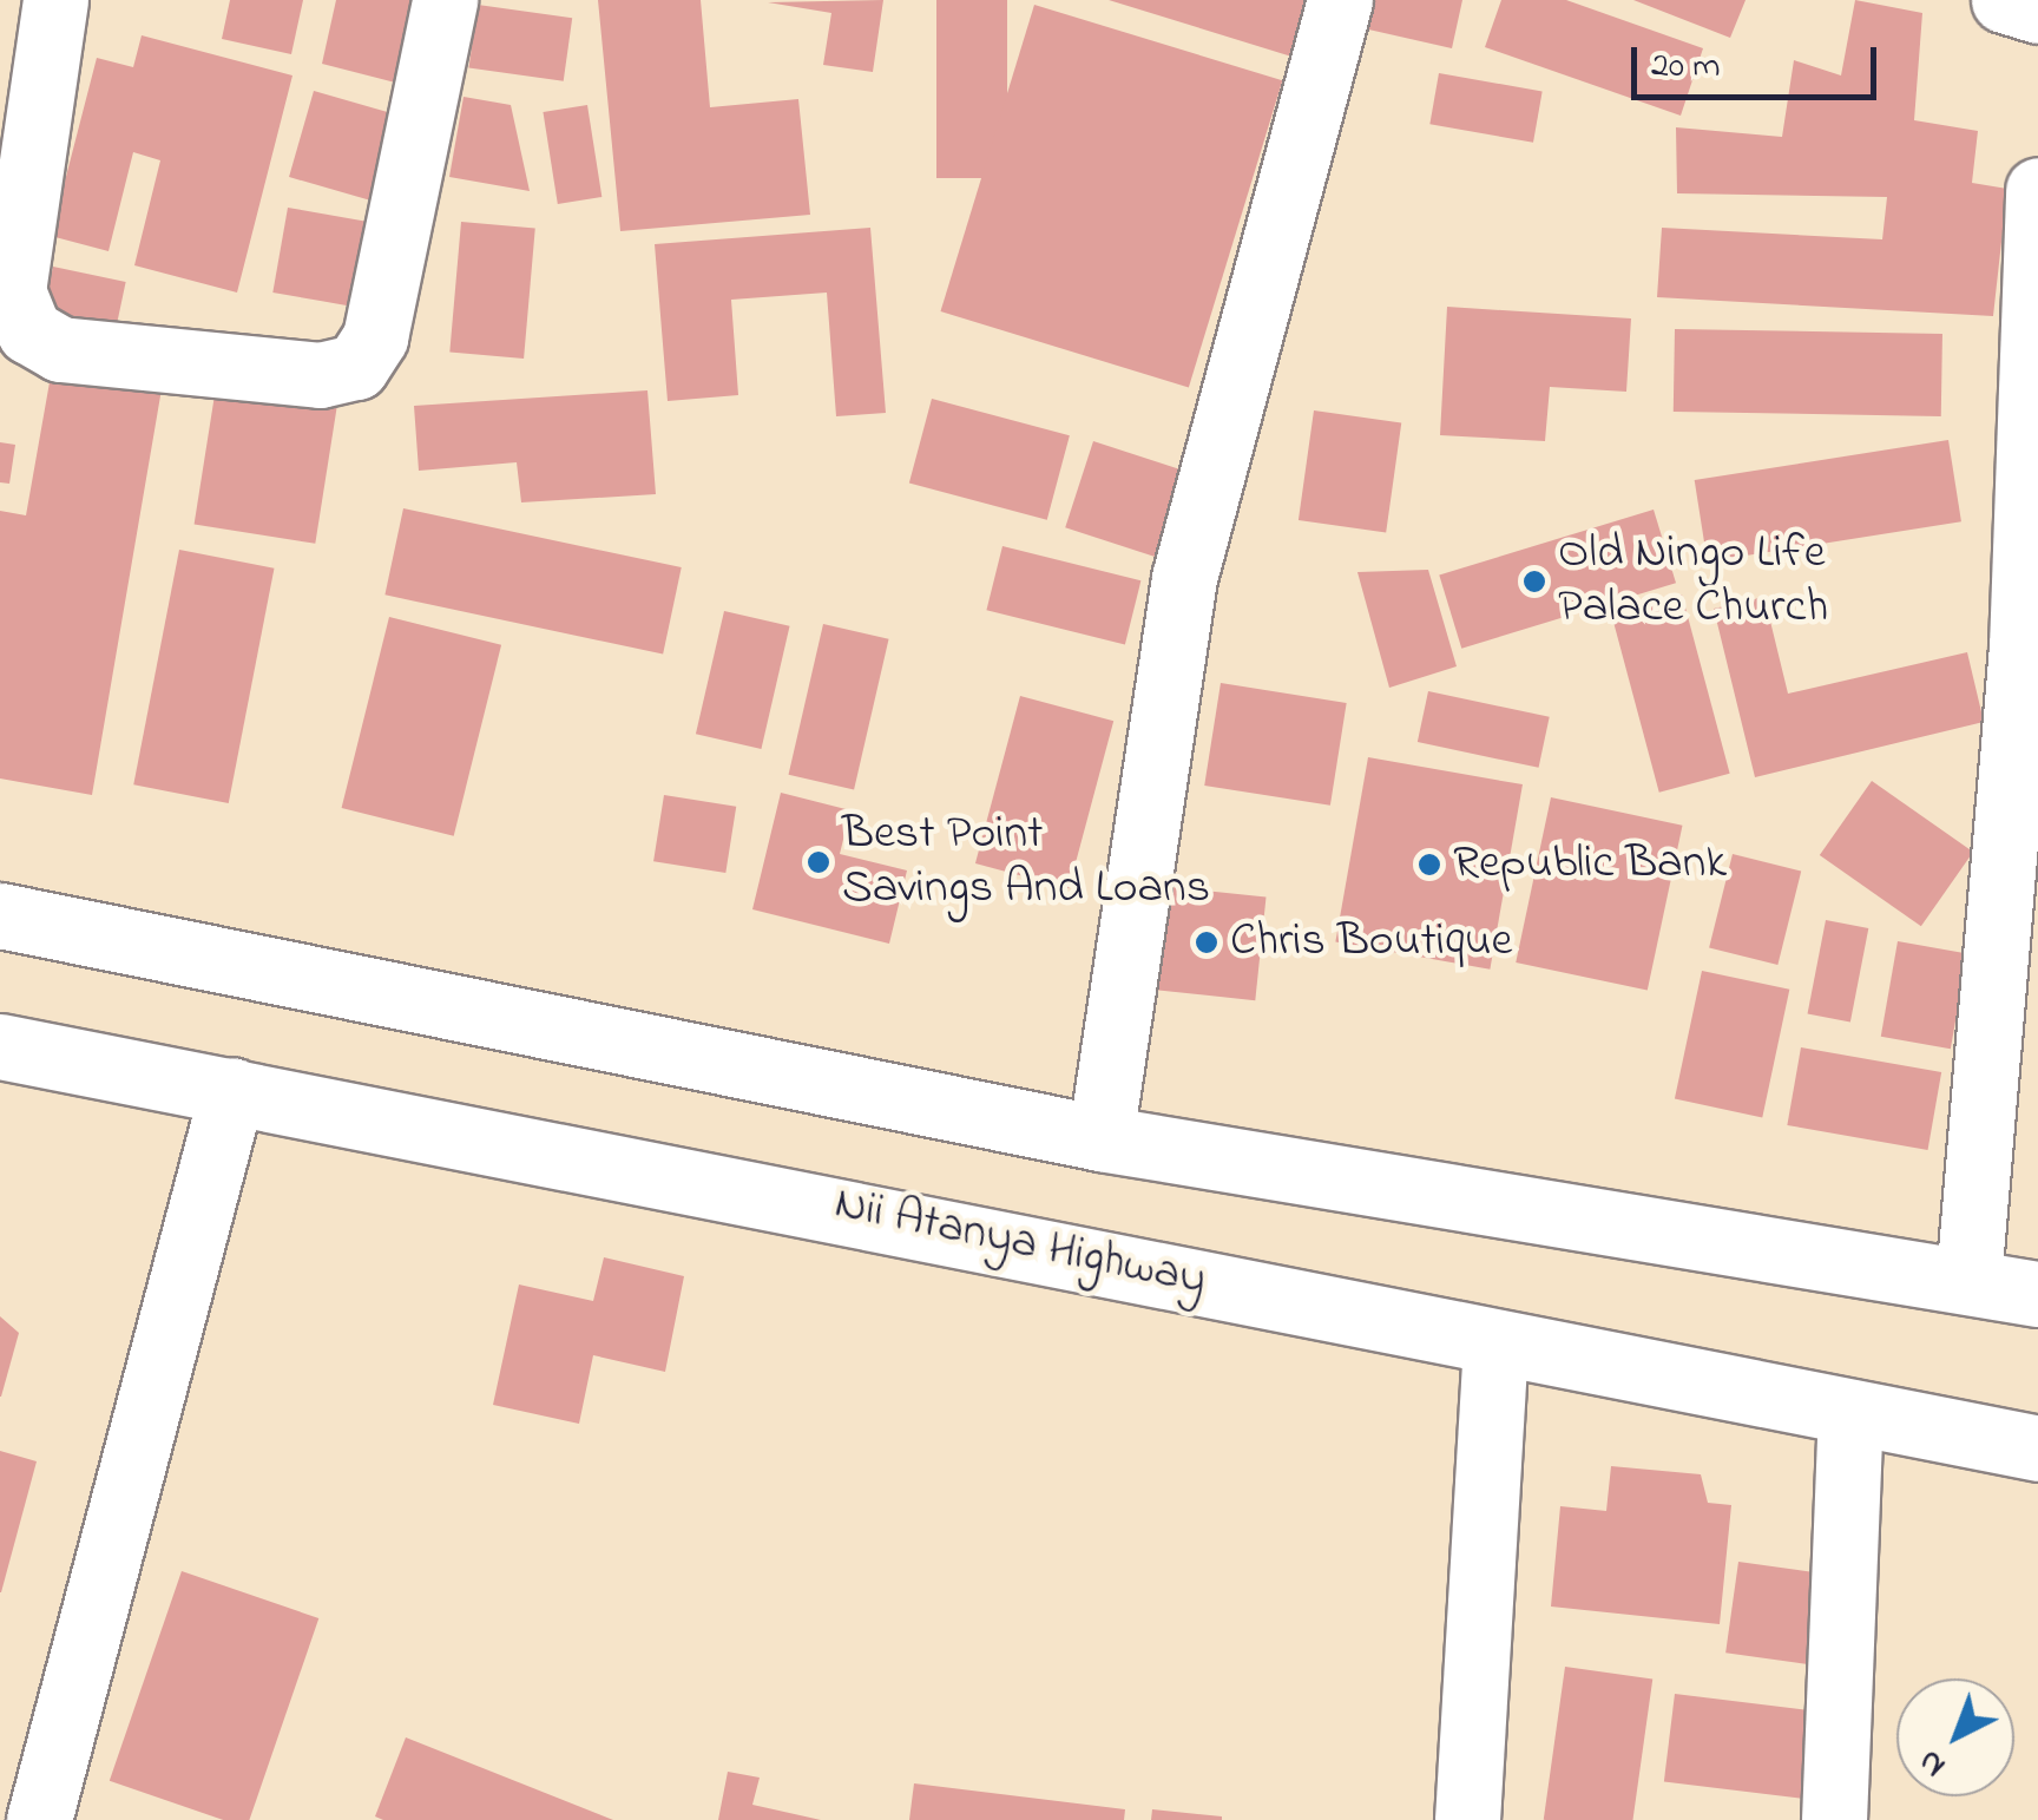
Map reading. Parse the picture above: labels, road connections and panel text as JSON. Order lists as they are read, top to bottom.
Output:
{
  "streets": {
    "main road": ["Nii Atanya Highway"]
  },
  "places": [
    "Old Ningo Life Palace Church",
    "Best Point Savings And Loans",
    "Republic Bank",
    "Chris Boutique"
  ],
  "scale_bar": "20 m",
  "north": "bottom left"
}
